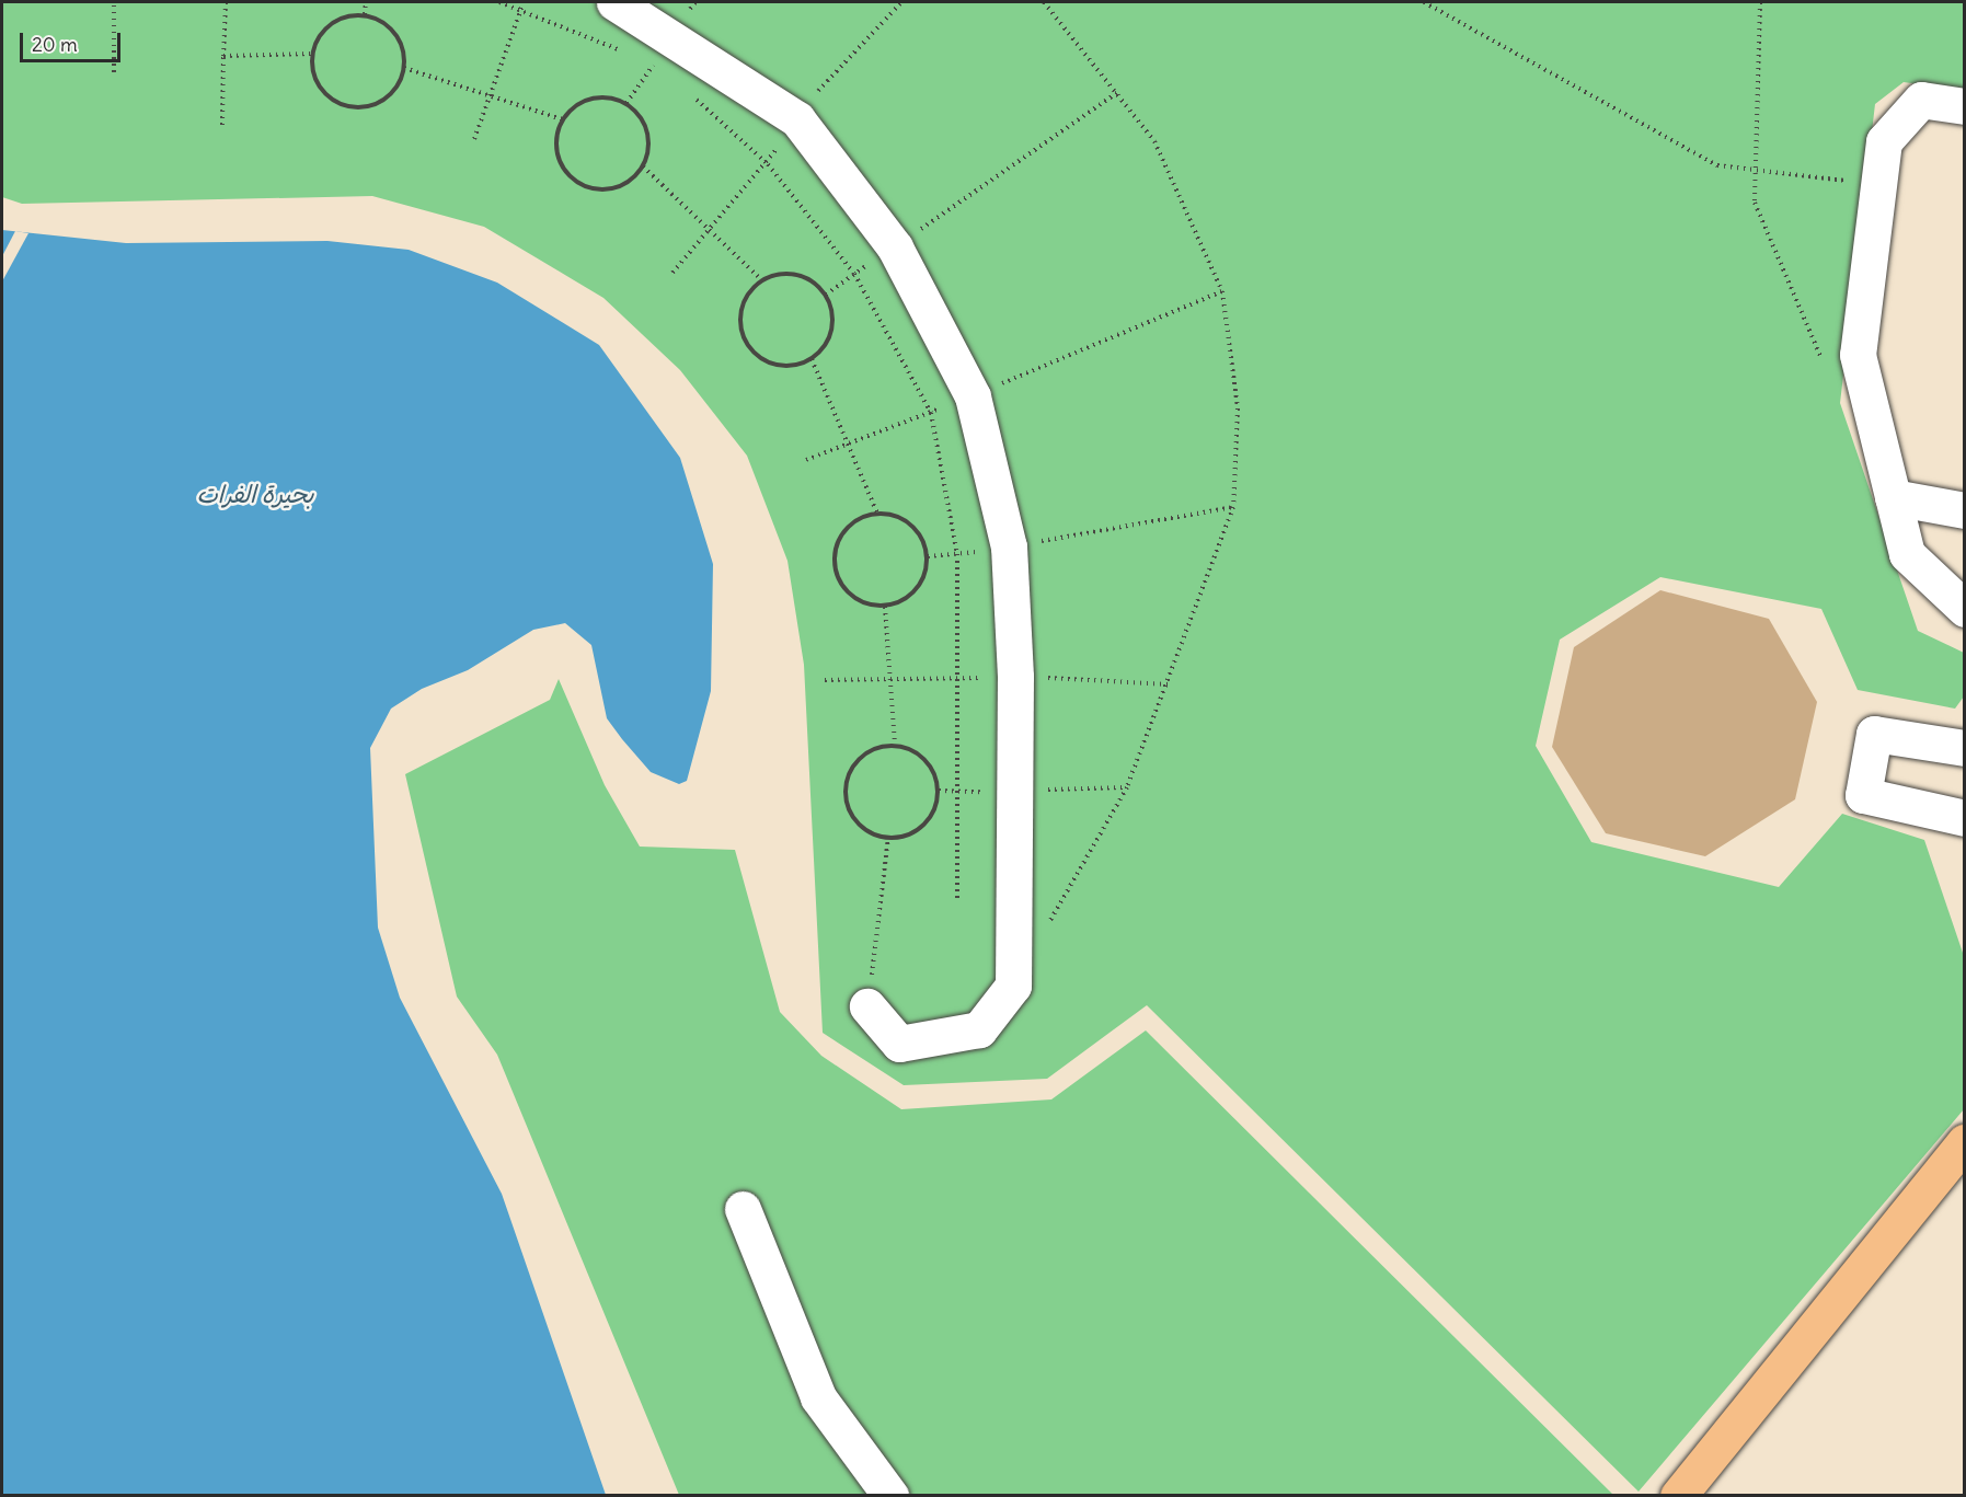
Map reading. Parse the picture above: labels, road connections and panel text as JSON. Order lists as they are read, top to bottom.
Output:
{
  "water": ["بحيرة الفرات"],
  "scale_bar": "20 m"
}
